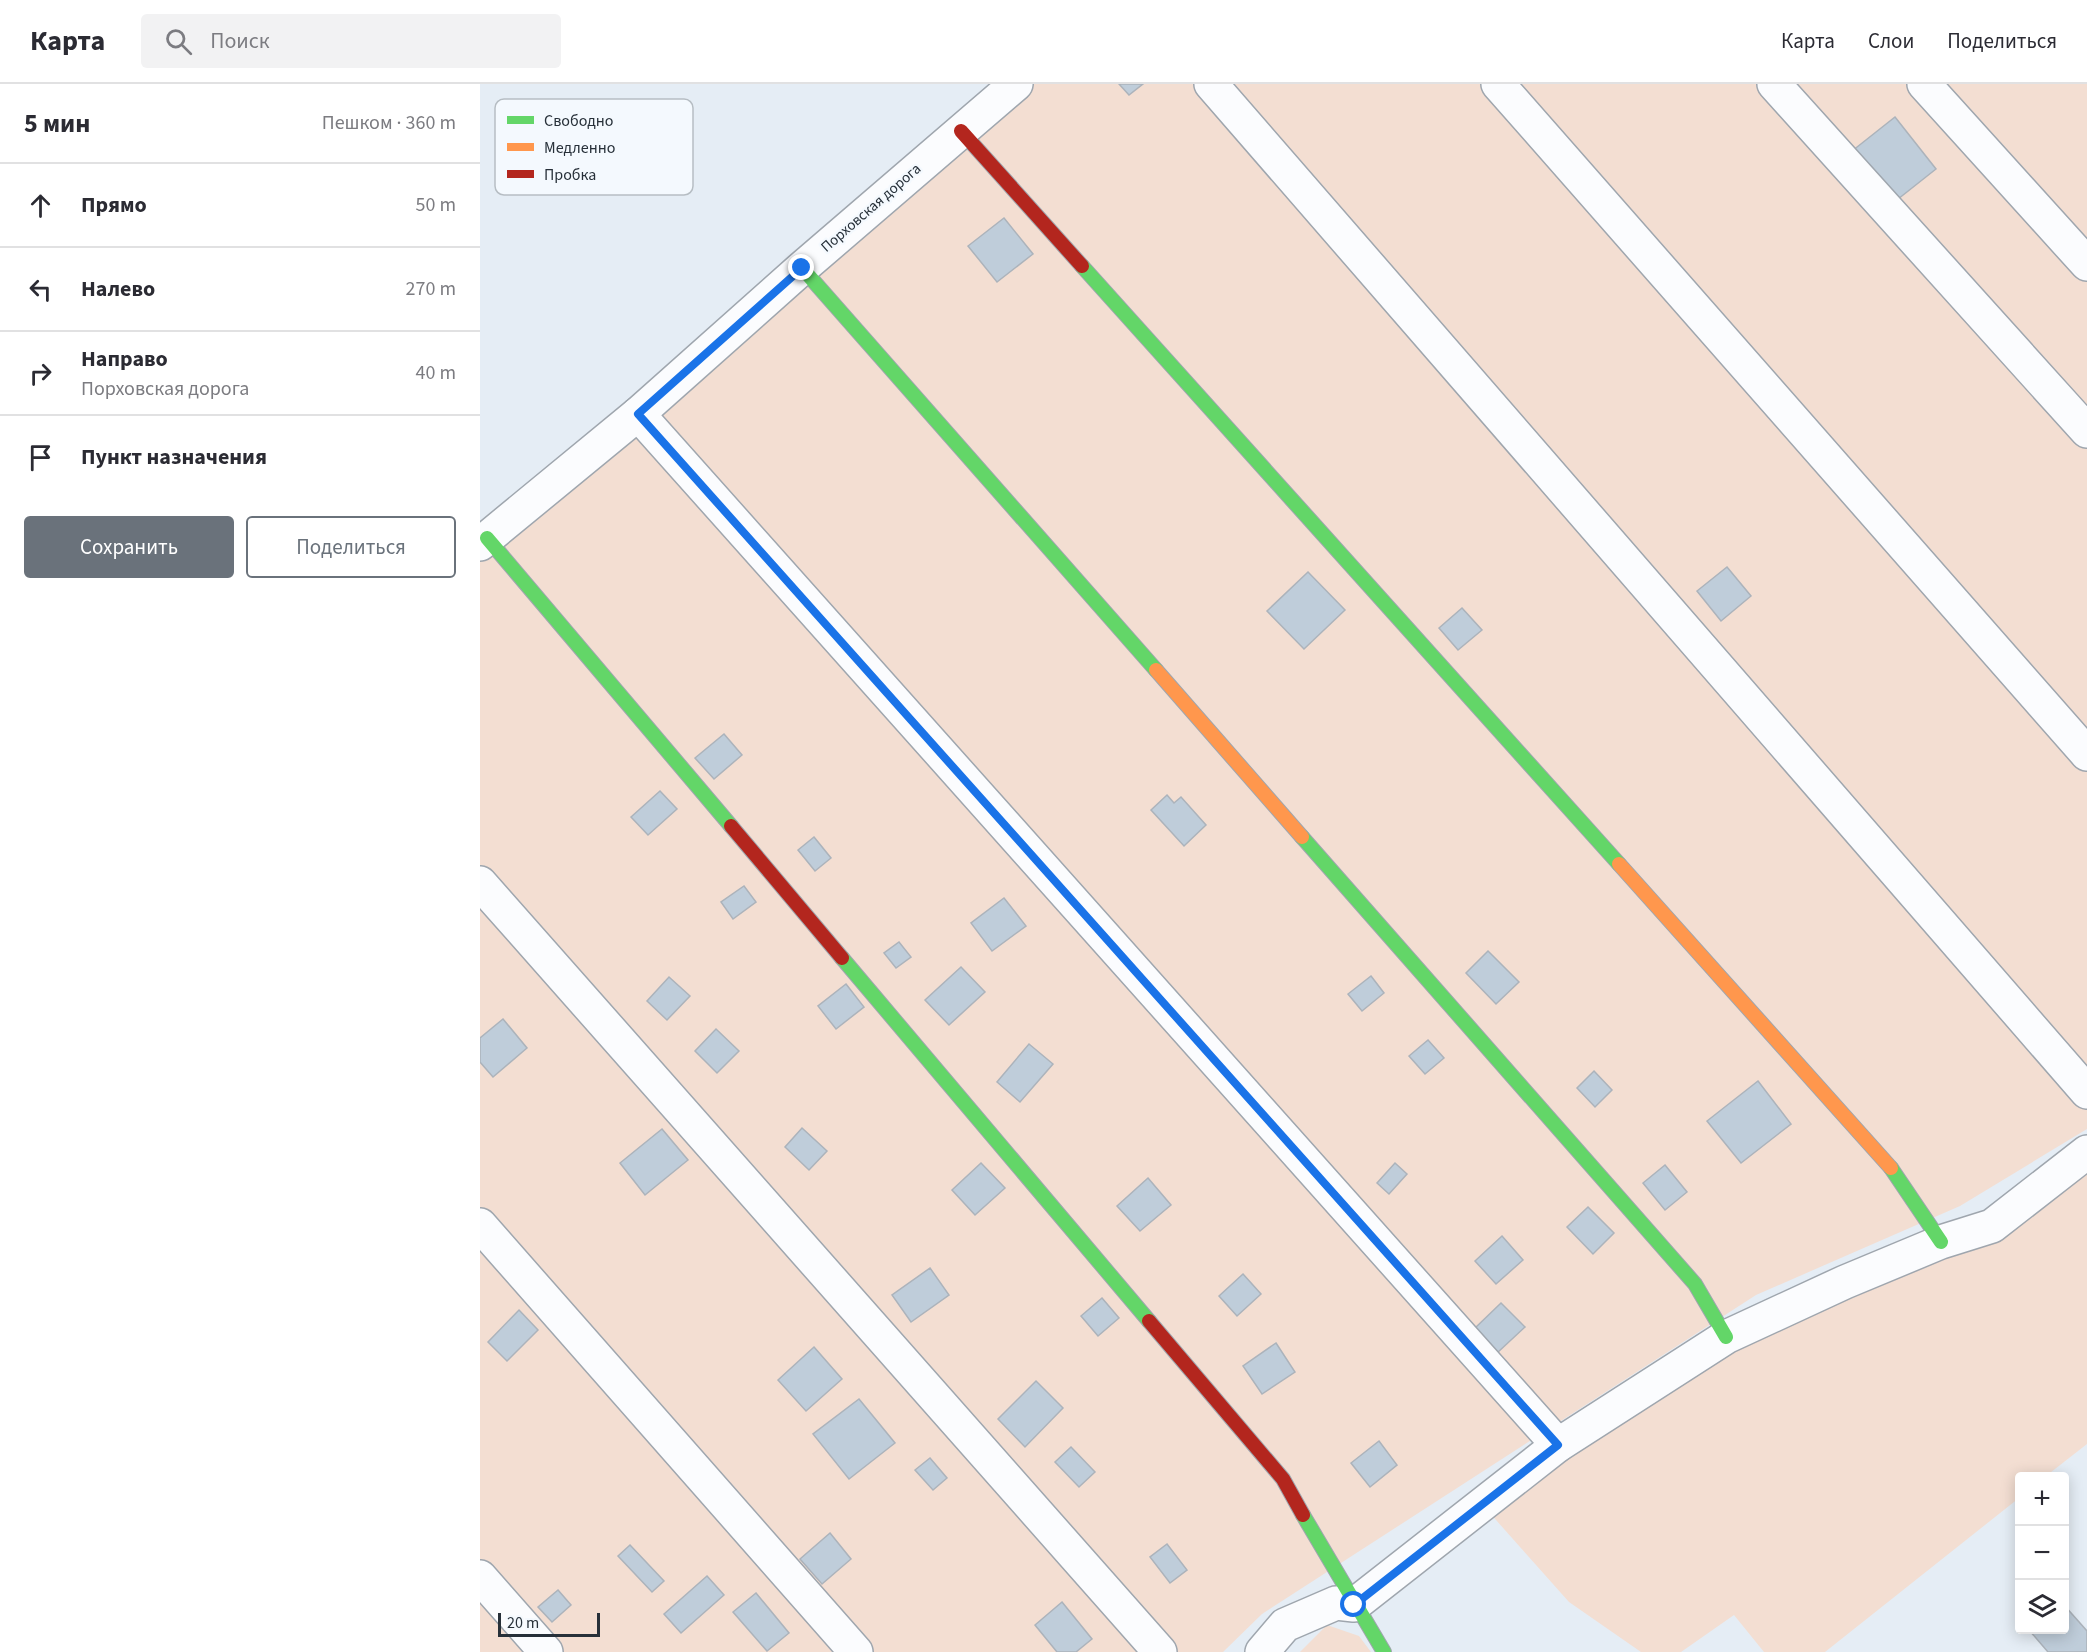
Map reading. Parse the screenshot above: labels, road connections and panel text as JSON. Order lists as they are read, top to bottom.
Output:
{
  "streets": {
    "street": ["Порховская дорога"]
  },
  "legend": ["Свободно", "Медленно", "Пробка"],
  "scale_bar": "20 m",
  "page": {
    "header": "Карта",
    "search": "Поиск",
    "nav": ["Карта", "Слои", "Поделиться"],
    "heading": ["5 мин", "Пешком · 360 m"],
    "list": [
      ["Прямо", "50 m"],
      ["Налево", "270 m"],
      ["Направо", "Порховская дорога", "40 m"],
      "Пункт назначения"
    ],
    "buttons": ["Сохранить", "Поделиться"],
    "map_buttons": ["+", "−"],
    "scale": "20 m"
  }
}
